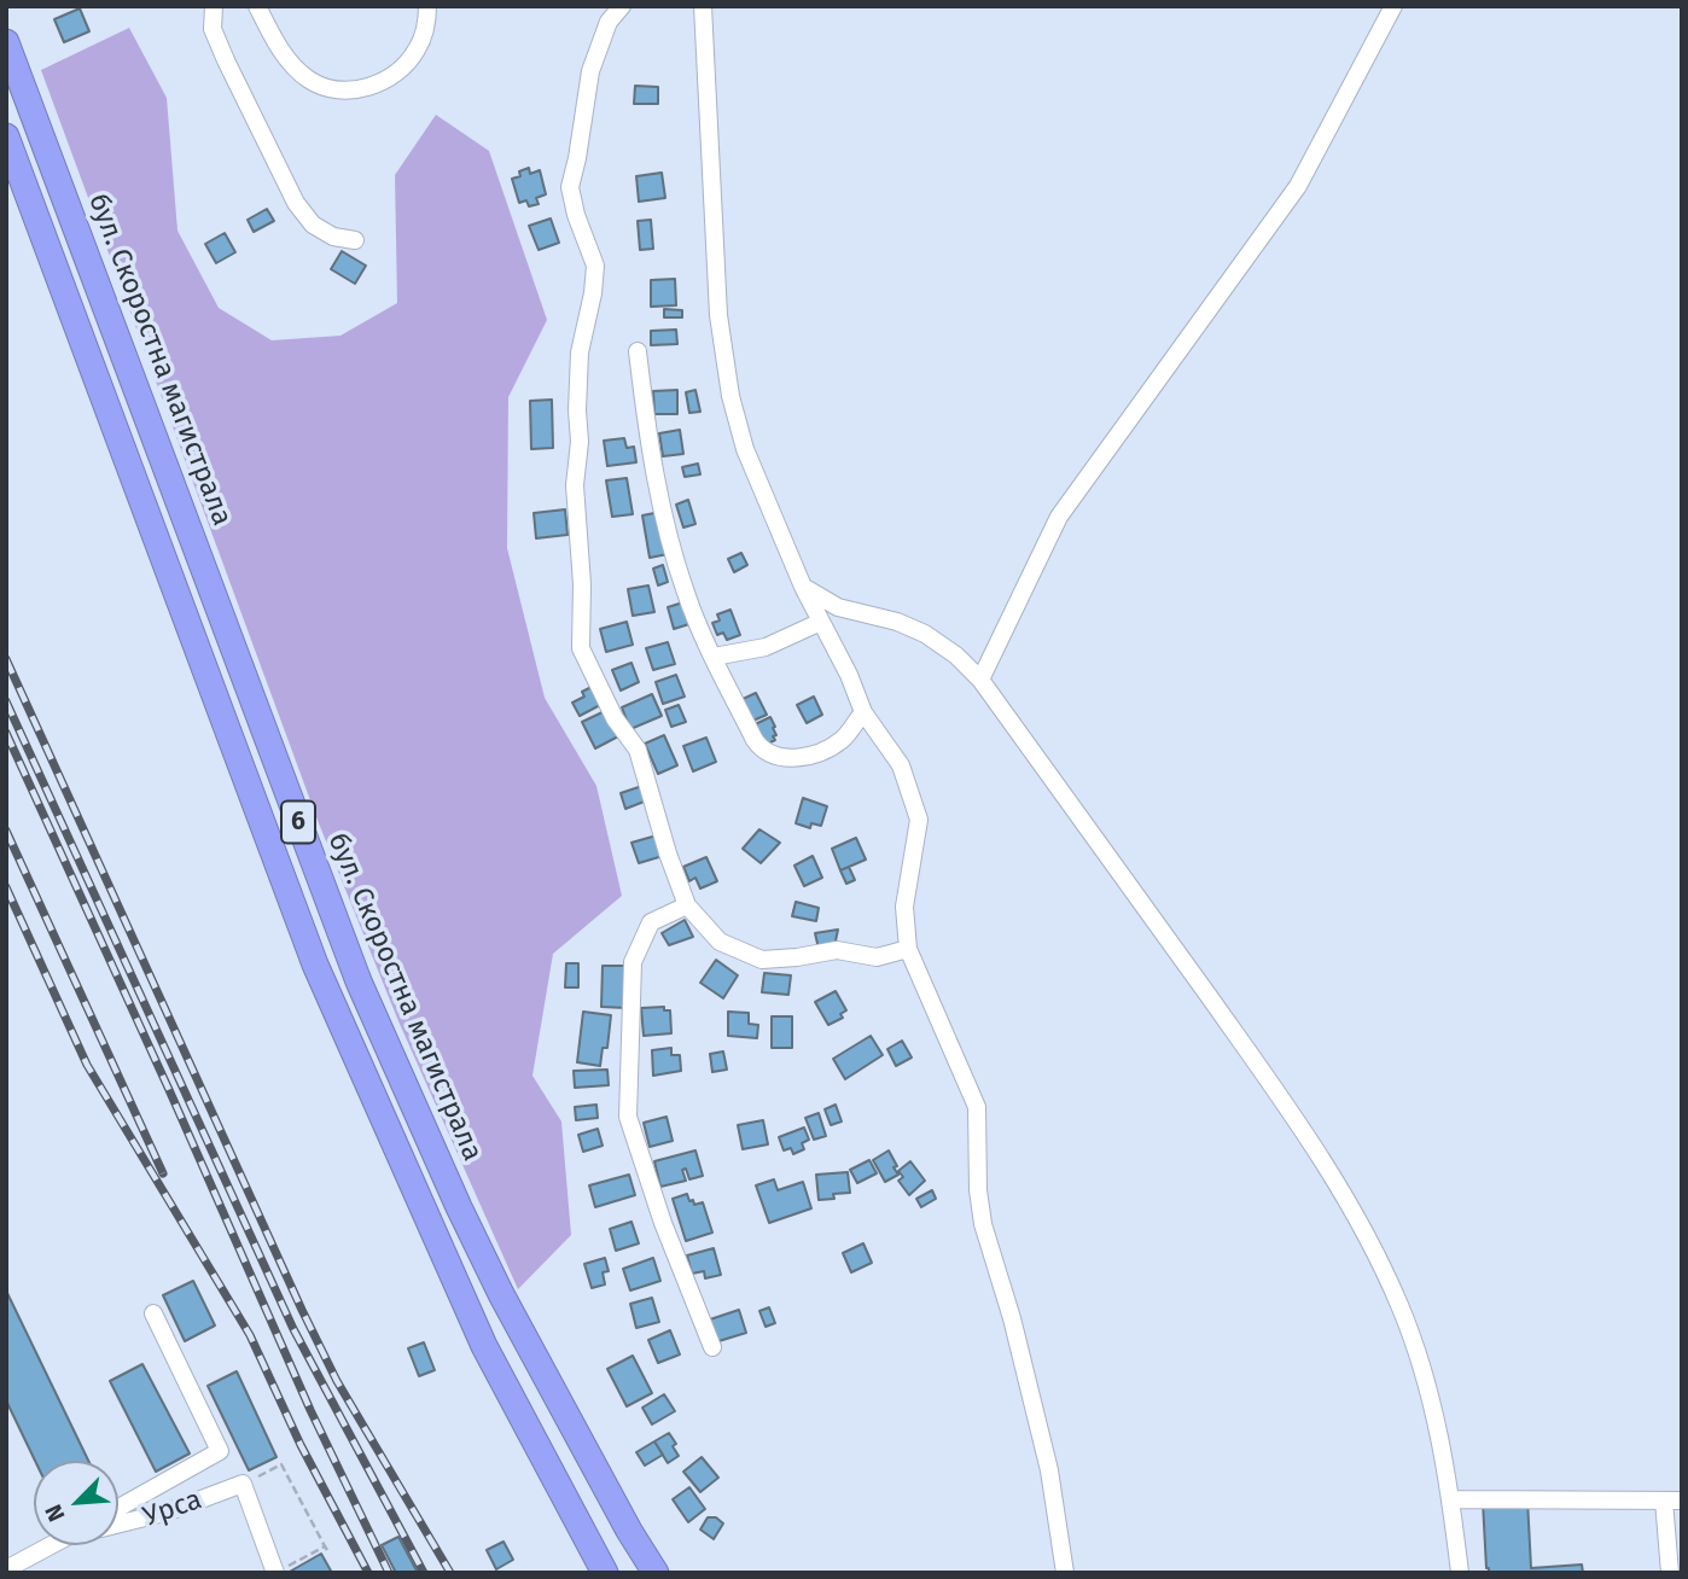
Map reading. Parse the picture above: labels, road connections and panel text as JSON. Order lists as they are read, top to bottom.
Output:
{
  "streets": {
    "highway": ["бул. Скоростна магистрала", "6"],
    "street": ["Урса"]
  },
  "north": "bottom left"
}
